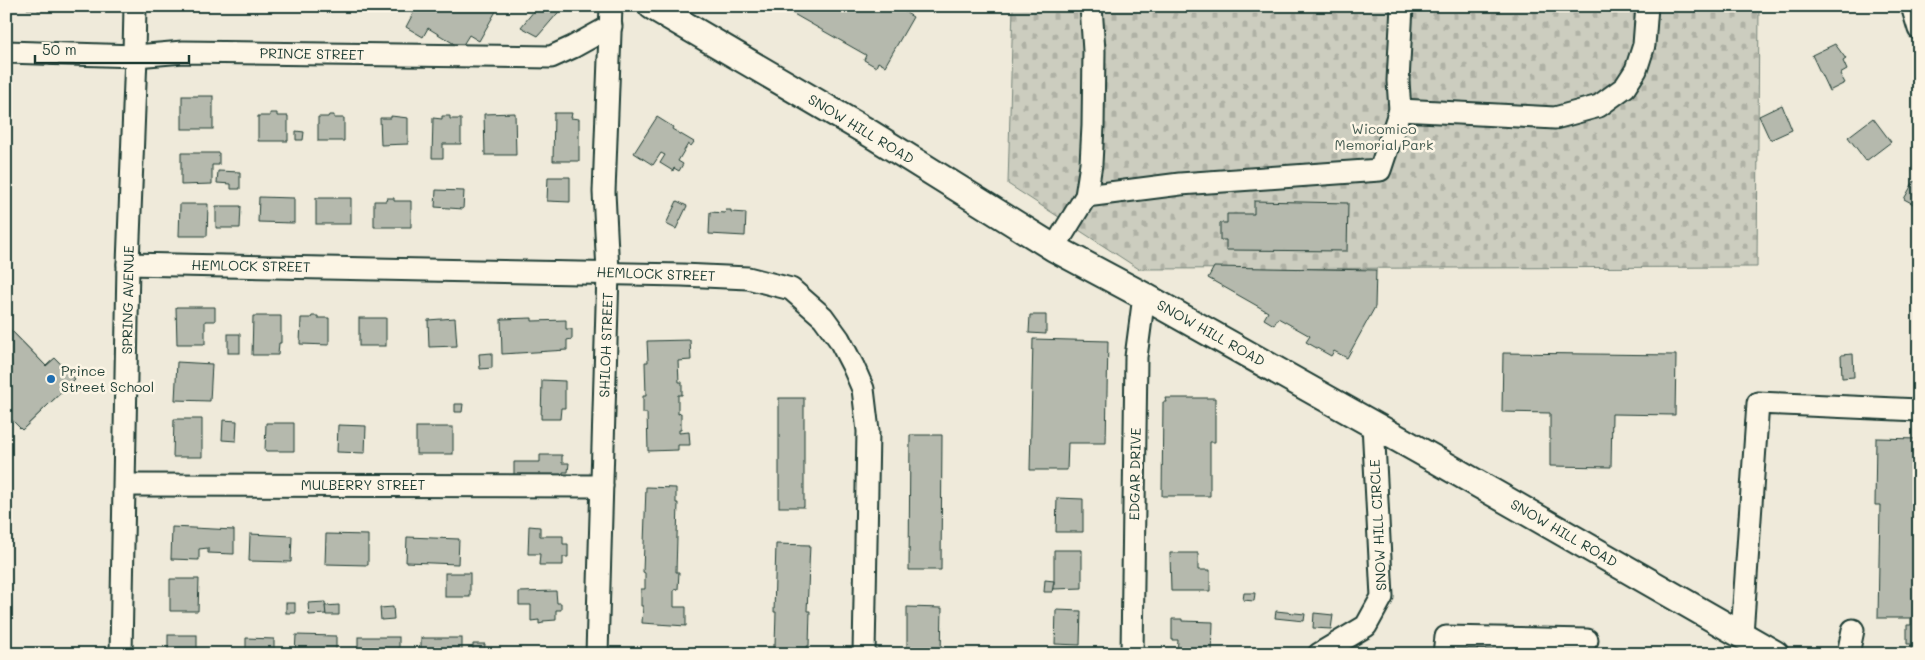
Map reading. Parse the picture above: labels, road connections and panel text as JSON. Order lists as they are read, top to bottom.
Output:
{
  "streets": {
    "main road": ["SNOW HILL ROAD"],
    "street": [
      "PRINCE STREET",
      "HEMLOCK STREET",
      "SPRING AVENUE",
      "SHILOH STREET",
      "EDGAR DRIVE",
      "MULBERRY STREET",
      "SNOW HILL CIRCLE"
    ]
  },
  "crossings": [
    ["PRINCE STREET", "SPRING AVENUE"],
    ["PRINCE STREET", "SHILOH STREET"],
    ["SNOW HILL ROAD", "EDGAR DRIVE"],
    ["SNOW HILL ROAD", "SNOW HILL CIRCLE"],
    ["HEMLOCK STREET", "SPRING AVENUE"],
    ["HEMLOCK STREET", "SHILOH STREET"],
    ["SPRING AVENUE", "MULBERRY STREET"],
    ["SHILOH STREET", "MULBERRY STREET"]
  ],
  "parks": ["Wicomico Memorial Park"],
  "places": ["Prince Street School"],
  "scale_bar": "50 m"
}
